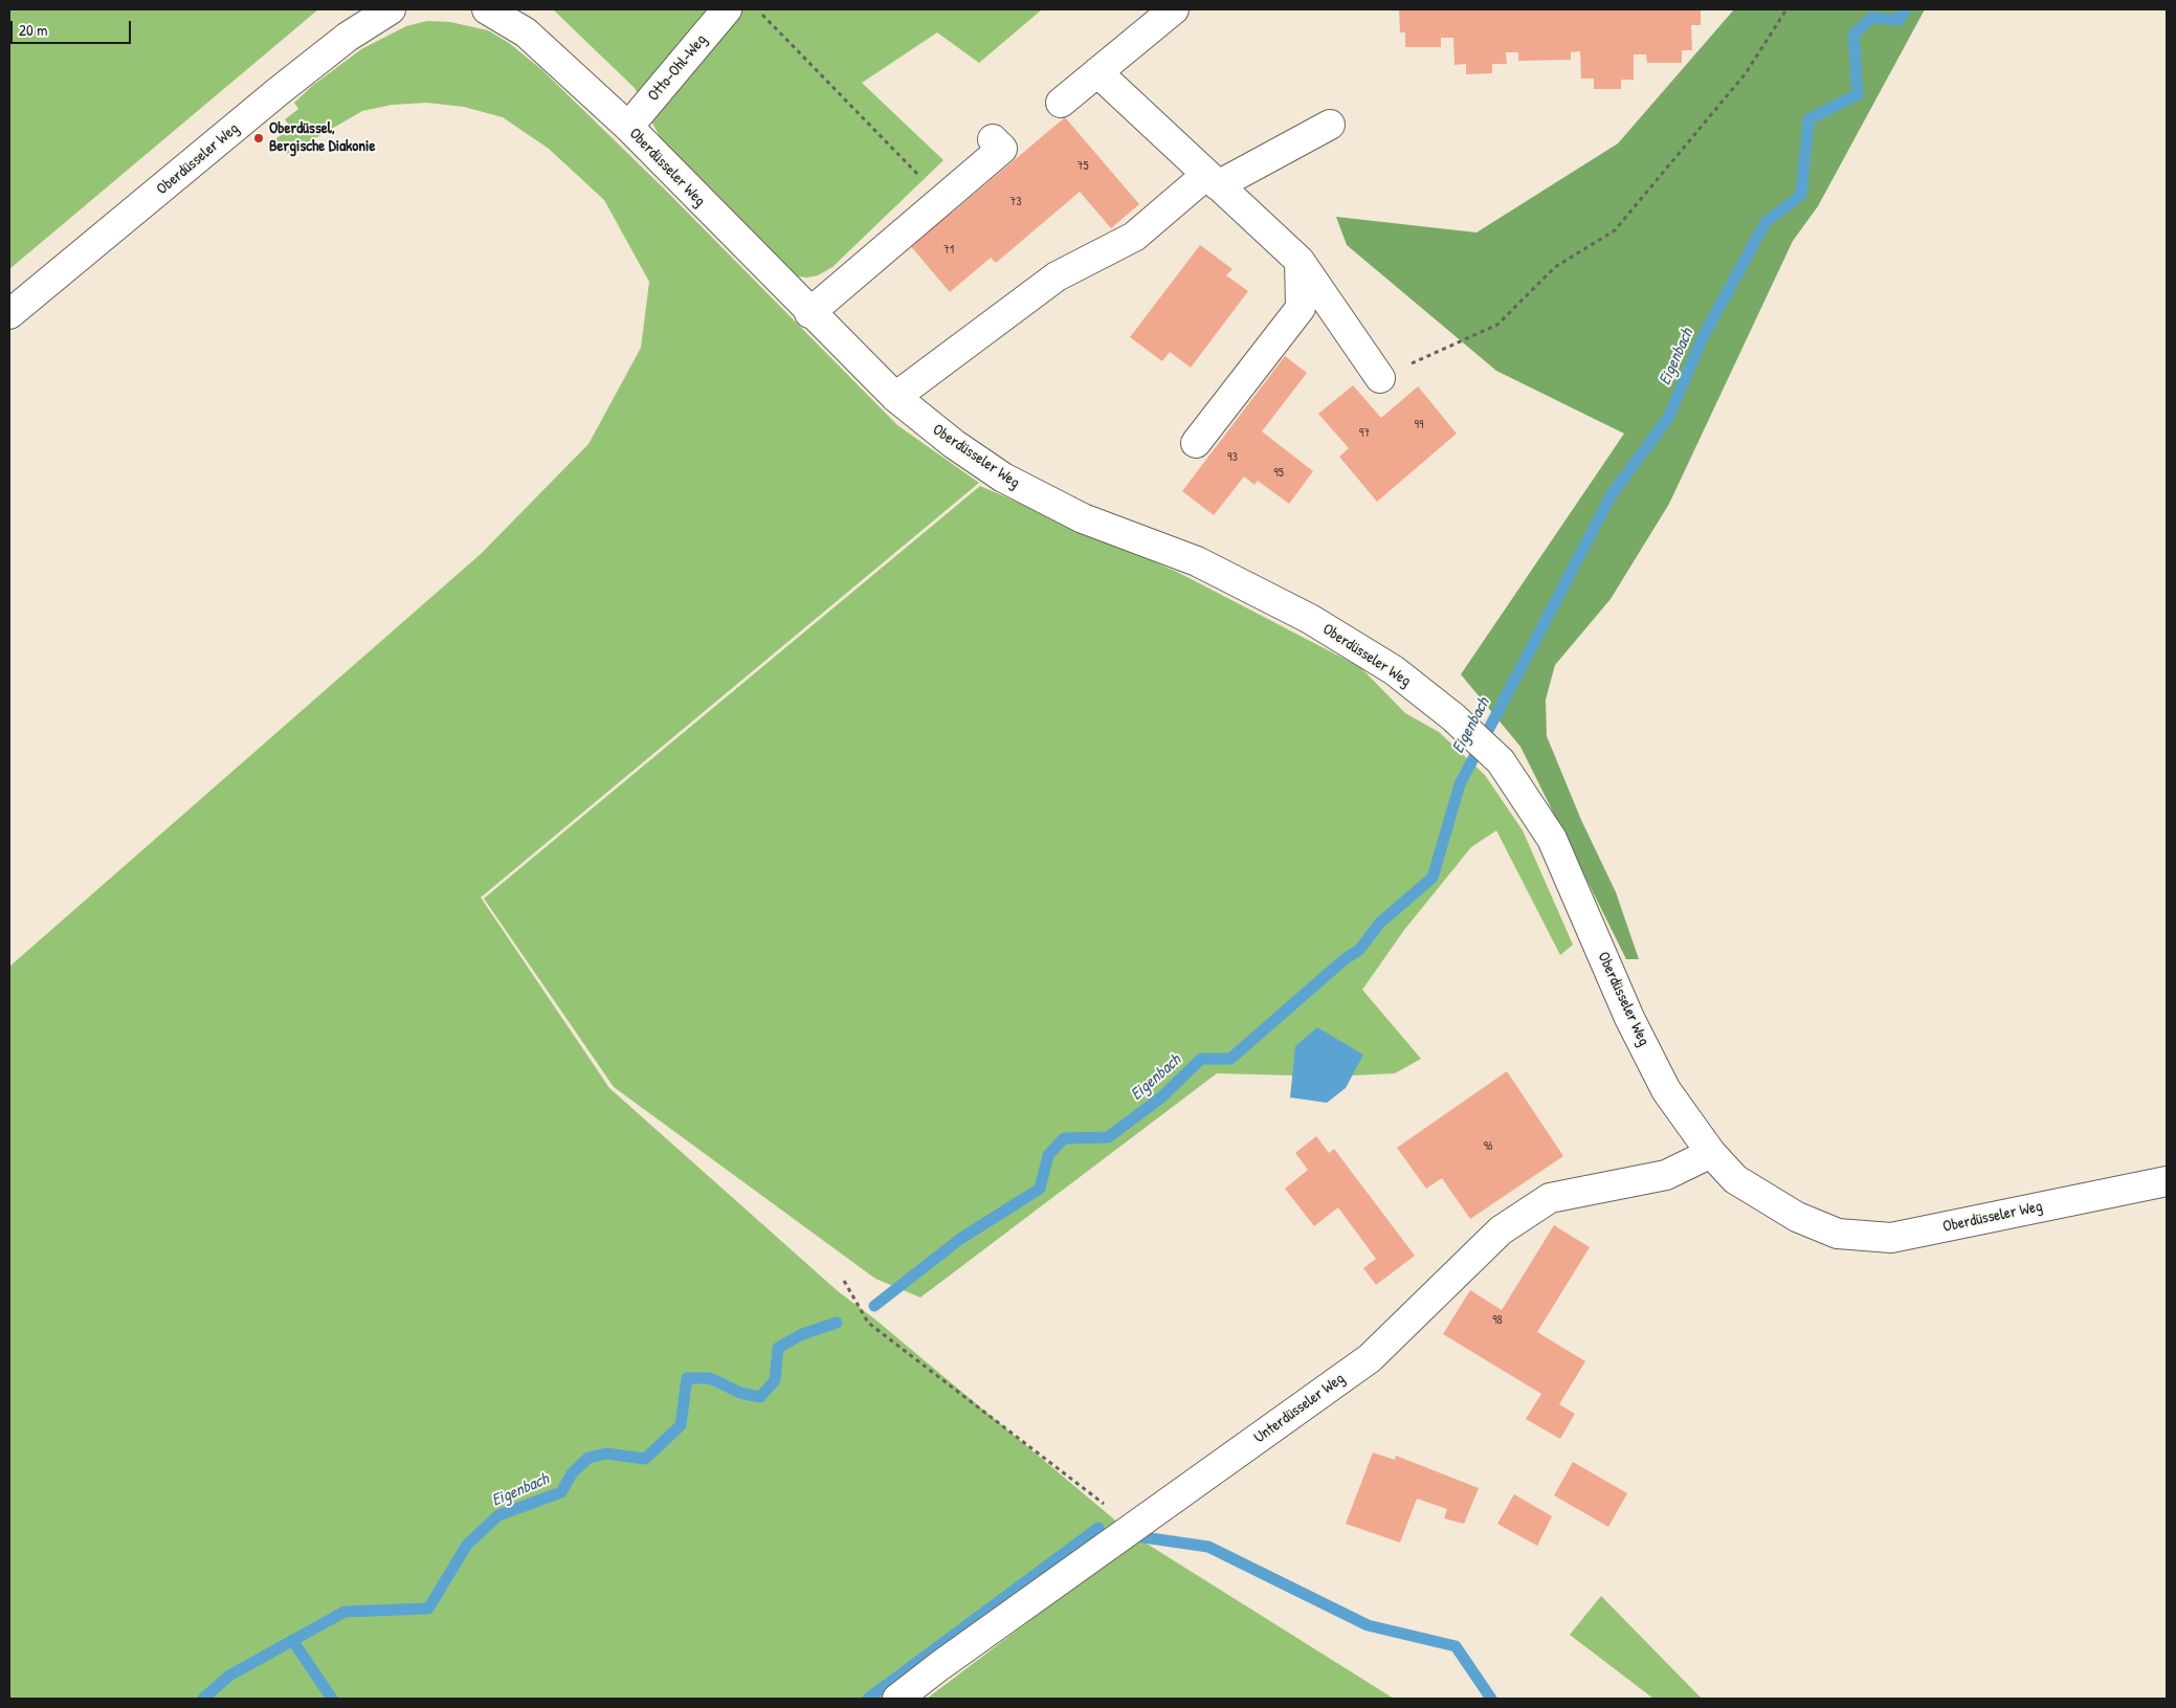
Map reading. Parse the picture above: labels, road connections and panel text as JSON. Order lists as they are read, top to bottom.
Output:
{
  "streets": {
    "street": ["Otto-Ohl-Weg", "Oberdüsseler Weg", "Unterdüsseler Weg"]
  },
  "crossings": [
    ["Otto-Ohl-Weg", "Oberdüsseler Weg"],
    ["Oberdüsseler Weg", "Unterdüsseler Weg"]
  ],
  "water": ["Eigenbach"],
  "places": ["Oberdüssel, Bergische Diakonie"],
  "house_numbers": [
    "75",
    "73",
    "71",
    "99",
    "97",
    "93",
    "95",
    "96",
    "98"
  ],
  "scale_bar": "20 m"
}
